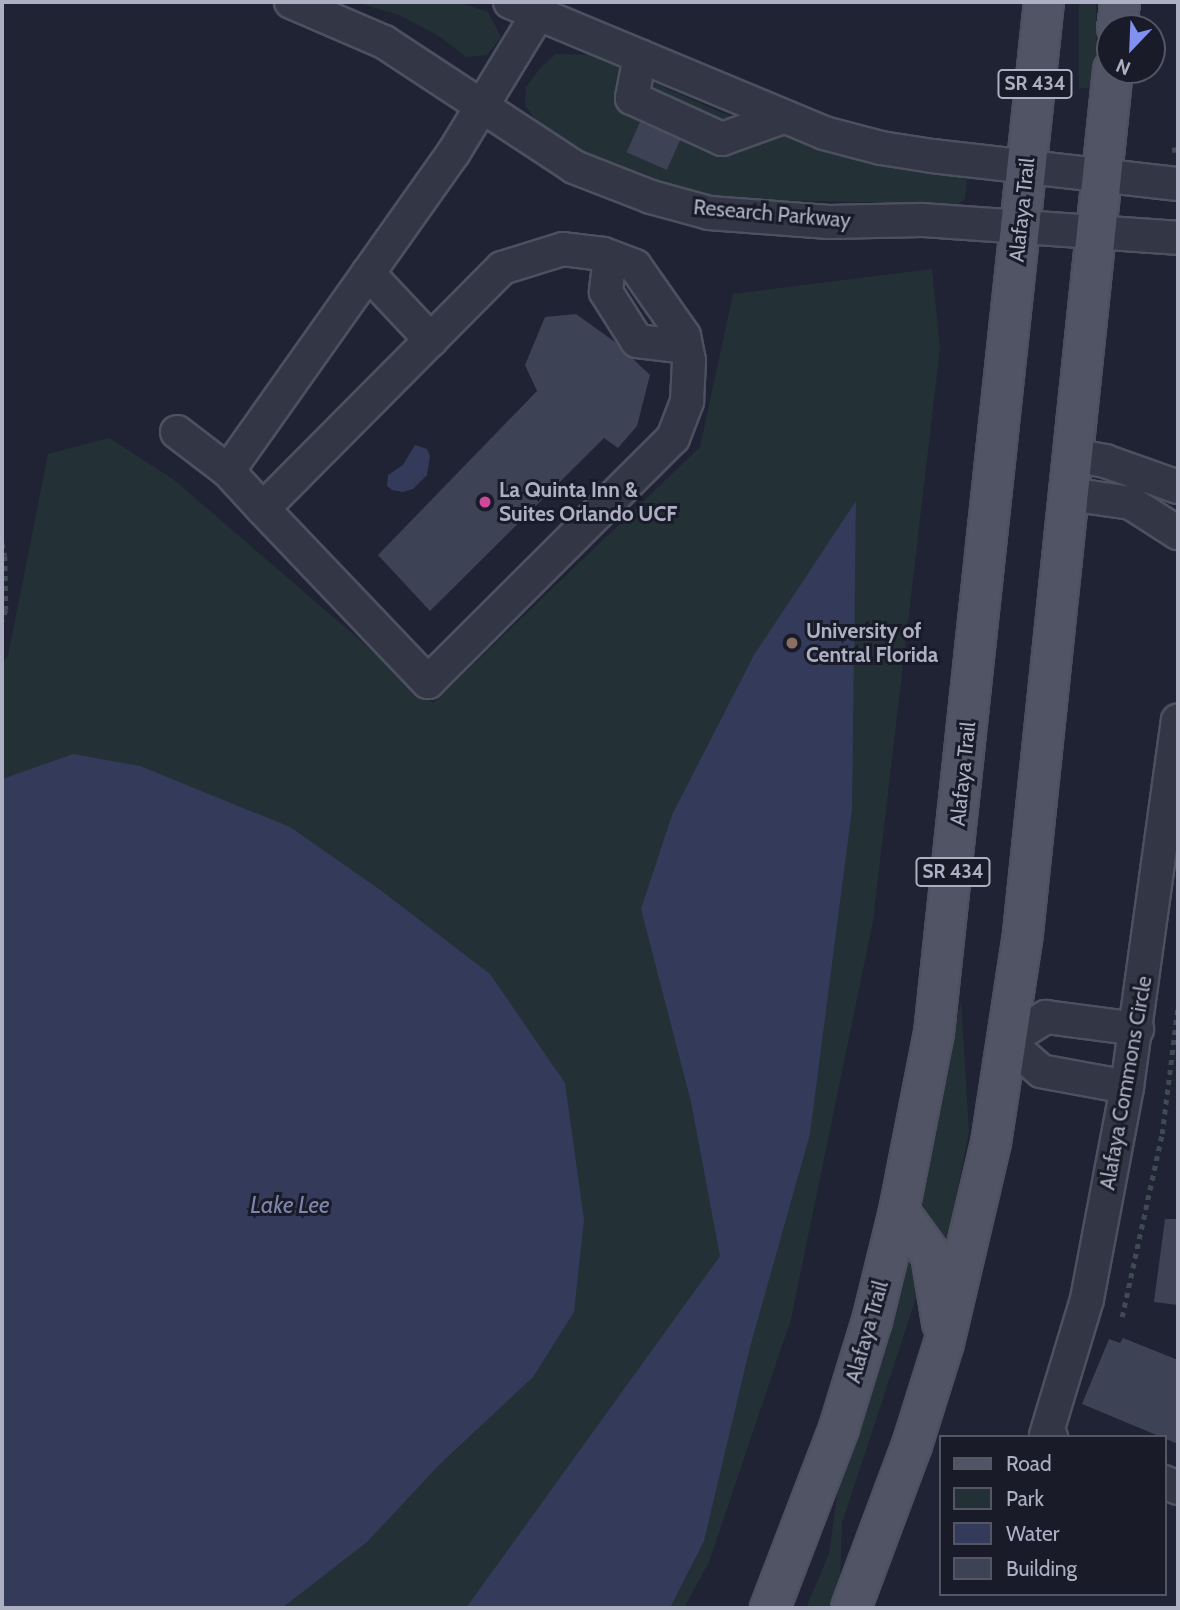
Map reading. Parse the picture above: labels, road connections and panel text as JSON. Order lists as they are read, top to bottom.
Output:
{
  "streets": {
    "main road": ["SR 434", "Alafaya Trail"],
    "street": ["Research Parkway", "Alafaya Commons Circle"]
  },
  "crossings": [
    ["Alafaya Trail", "Research Parkway"]
  ],
  "water": ["Lake Lee"],
  "places": ["La Quinta Inn & Suites Orlando UCF", "University of Central Florida"],
  "legend": [
    "Road",
    "Park",
    "Water",
    "Building"
  ],
  "north": "bottom left"
}
